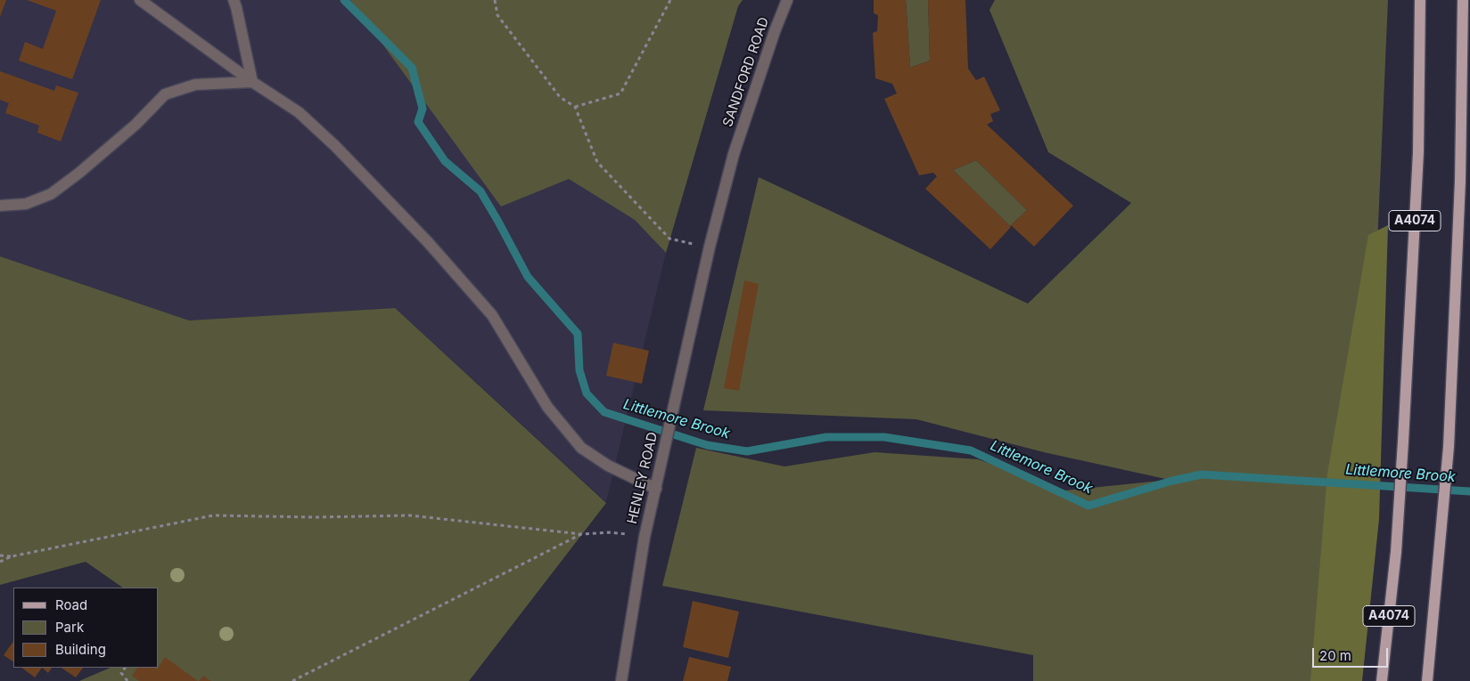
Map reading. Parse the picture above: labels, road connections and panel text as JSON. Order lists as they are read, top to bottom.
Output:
{
  "streets": {
    "main road": ["A4074"],
    "street": ["SANDFORD ROAD", "HENLEY ROAD"]
  },
  "crossings": [
    ["SANDFORD ROAD", "HENLEY ROAD"]
  ],
  "water": ["Littlemore Brook"],
  "legend": ["Road", "Park", "Building"],
  "scale_bar": "20 m"
}
